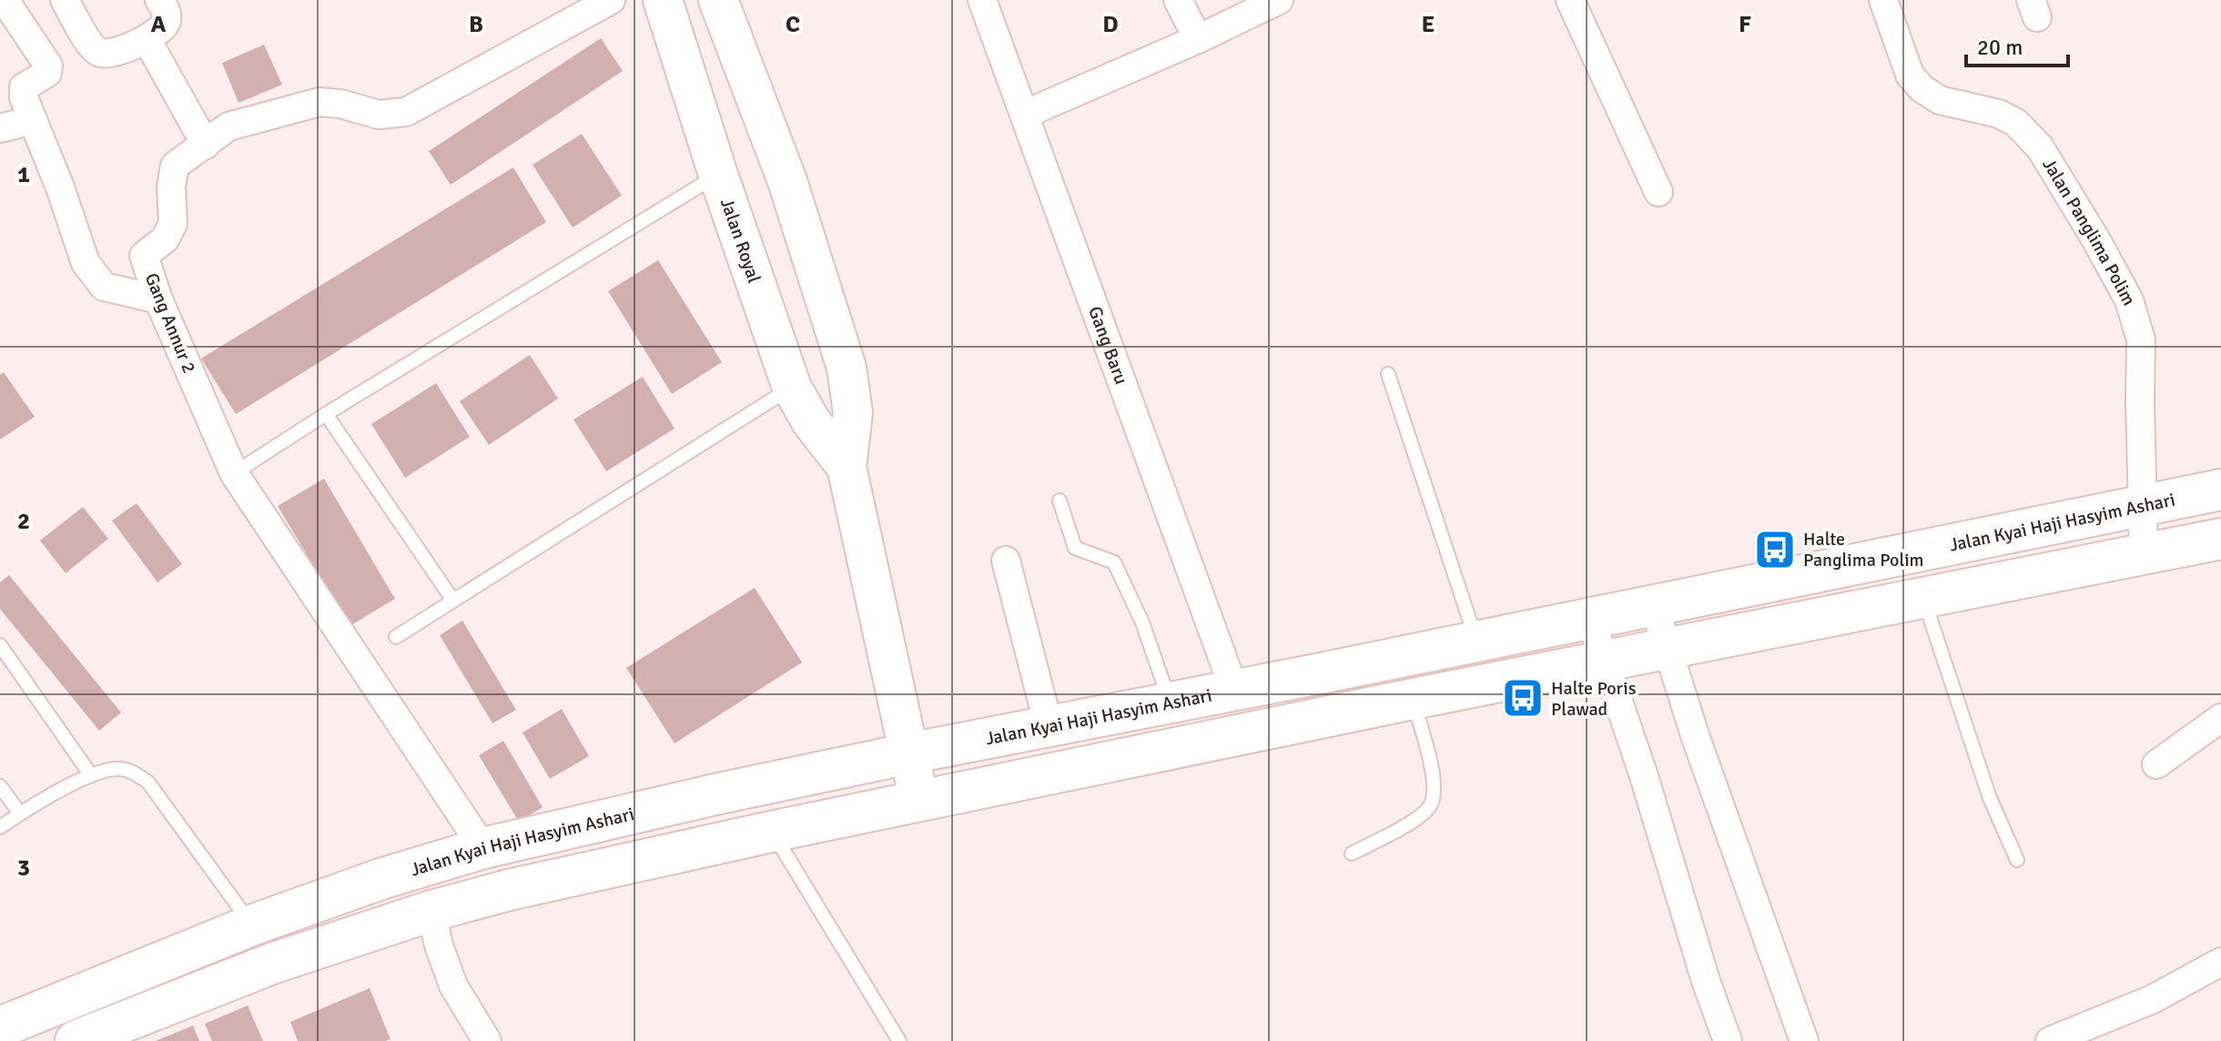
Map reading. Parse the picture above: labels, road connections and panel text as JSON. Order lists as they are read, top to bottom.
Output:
{
  "streets": {
    "main road": ["Jalan Kyai Haji Hasyim Ashari"],
    "street": [
      "Jalan Panglima Polim",
      "Jalan Royal",
      "Gang Annur 2",
      "Gang Baru"
    ]
  },
  "crossings": [
    ["Jalan Panglima Polim", "Jalan Kyai Haji Hasyim Ashari"],
    ["Jalan Royal", "Jalan Kyai Haji Hasyim Ashari"],
    ["Gang Annur 2", "Jalan Kyai Haji Hasyim Ashari"],
    ["Gang Baru", "Jalan Kyai Haji Hasyim Ashari"]
  ],
  "places": {
    "bus stop": ["Halte Panglima Polim", "Halte Poris Plawad"]
  },
  "scale_bar": "20 m",
  "grid": {
    "columns": [
      "A",
      "B",
      "C",
      "D",
      "E",
      "F"
    ],
    "rows": ["1", "2", "3"]
  }
}
